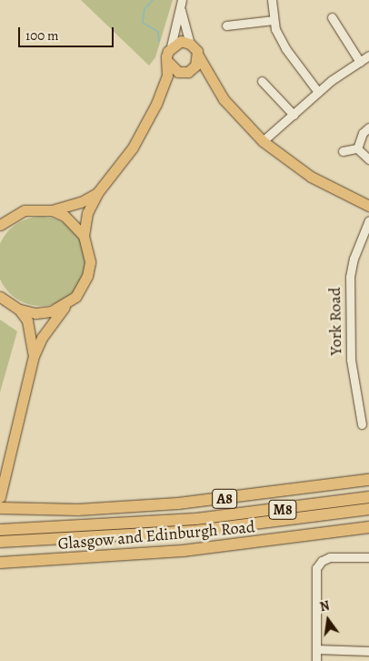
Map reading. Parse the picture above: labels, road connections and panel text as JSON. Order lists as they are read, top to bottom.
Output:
{
  "streets": {
    "highway": ["A8", "M8", "Glasgow and Edinburgh Road"],
    "street": ["York Road"]
  },
  "scale_bar": "100 m",
  "north": "top"
}
